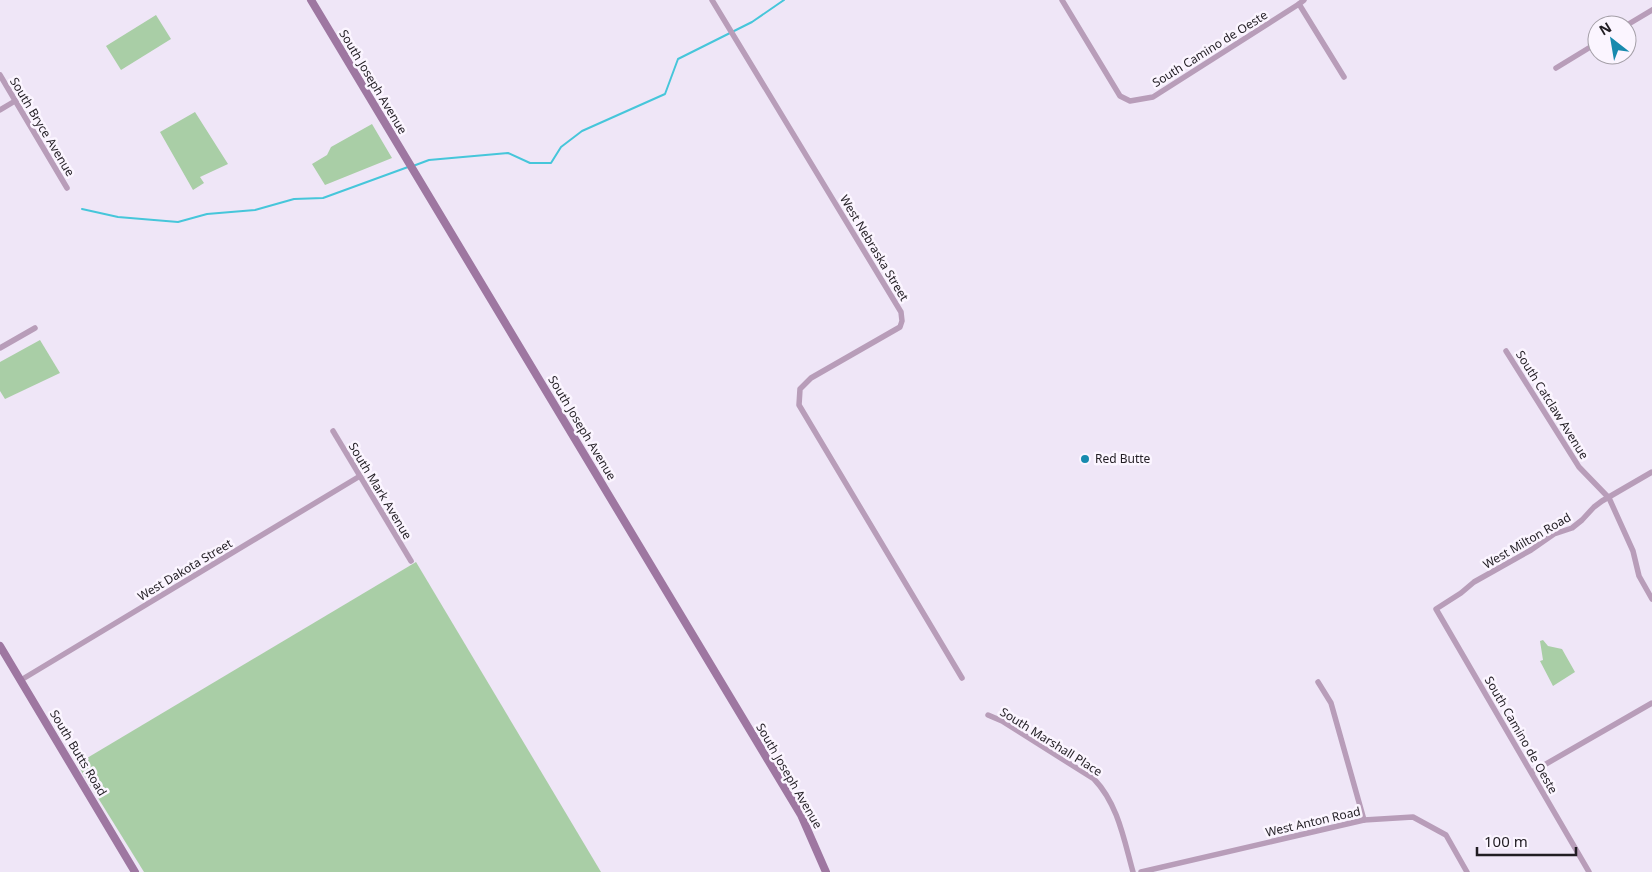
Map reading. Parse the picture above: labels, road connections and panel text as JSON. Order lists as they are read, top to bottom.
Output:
{
  "streets": {
    "main road": ["South Joseph Avenue", "South Butts Road"],
    "street": [
      "South Camino de Oeste",
      "South Bryce Avenue",
      "West Nebraska Street",
      "South Catclaw Avenue",
      "South Mark Avenue",
      "West Milton Road",
      "West Dakota Street",
      "South Marshall Place",
      "West Anton Road"
    ]
  },
  "crossings": [
    ["South Camino de Oeste", "West Milton Road"],
    ["South Catclaw Avenue", "West Milton Road"],
    ["South Mark Avenue", "West Dakota Street"],
    ["West Dakota Street", "South Butts Road"]
  ],
  "places": ["Red Butte"],
  "scale_bar": "100 m",
  "north": "top left"
}
